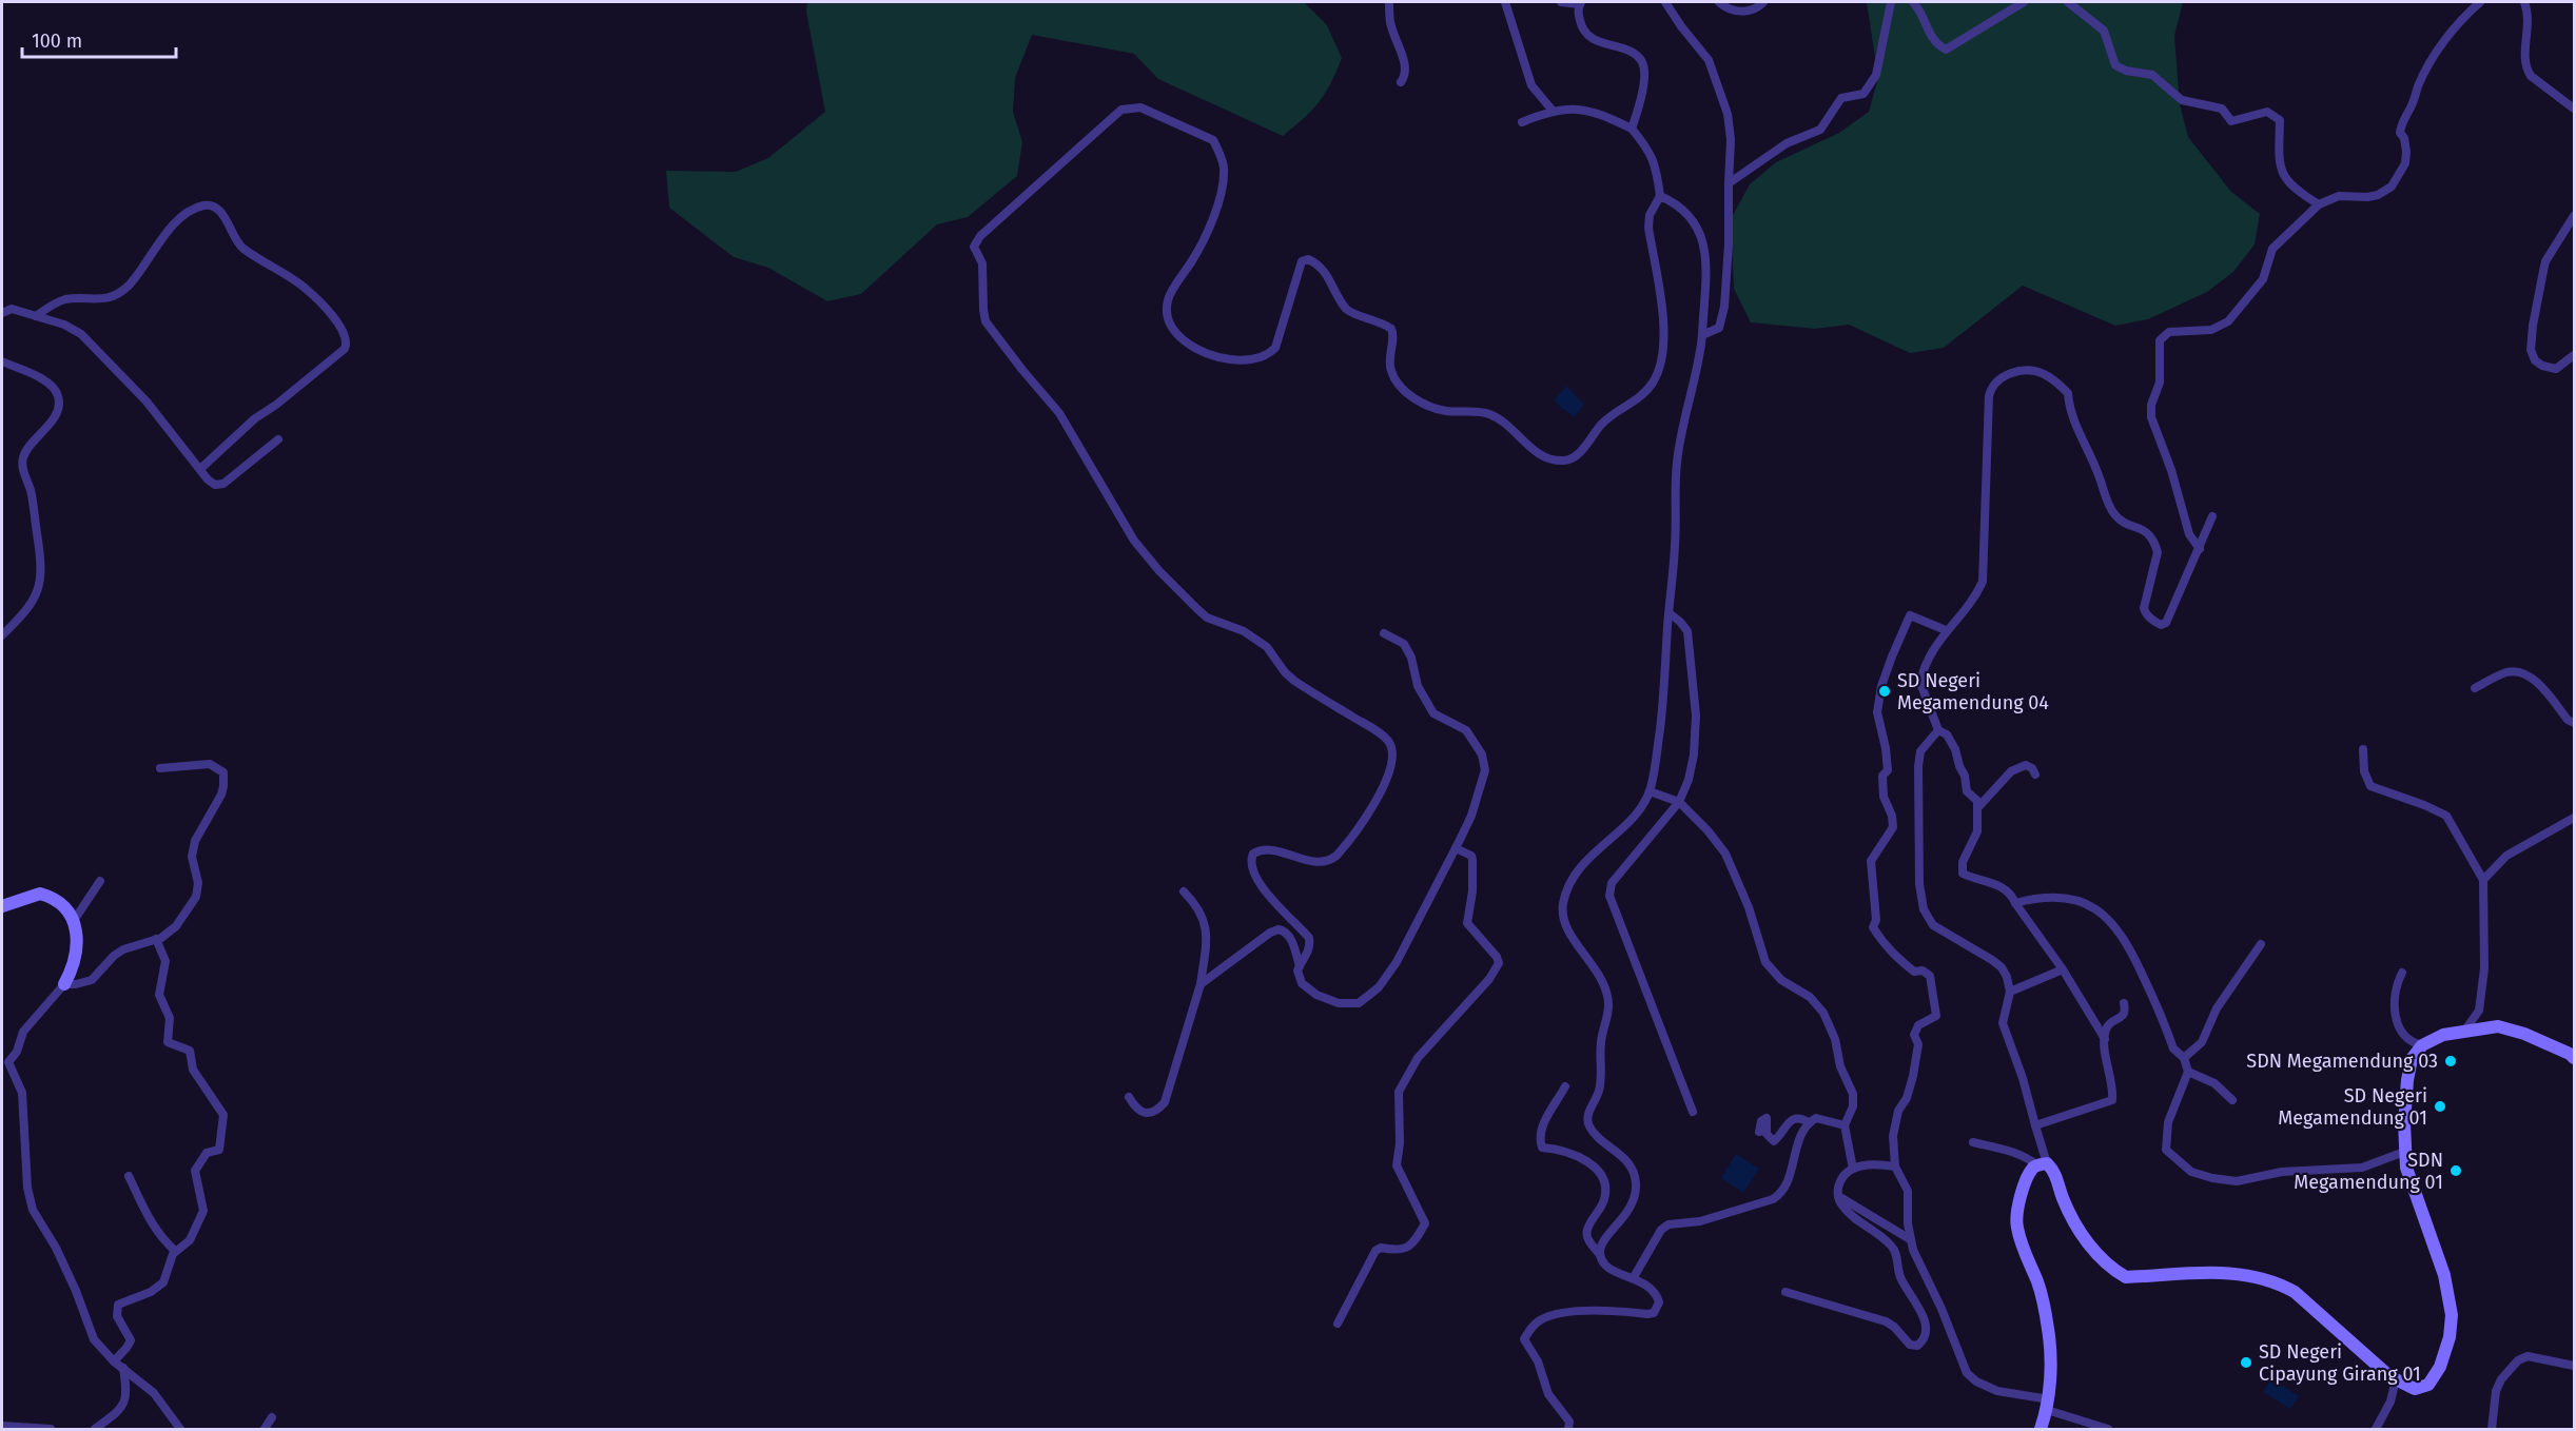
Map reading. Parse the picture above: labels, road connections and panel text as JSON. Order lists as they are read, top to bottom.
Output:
{
  "places": [
    "SD Negeri Megamendung 04",
    "SDN Megamendung 03",
    "SD Negeri Megamendung 01",
    "SDN Megamendung 01",
    "SD Negeri Cipayung Girang 01"
  ],
  "scale_bar": "100 m"
}
